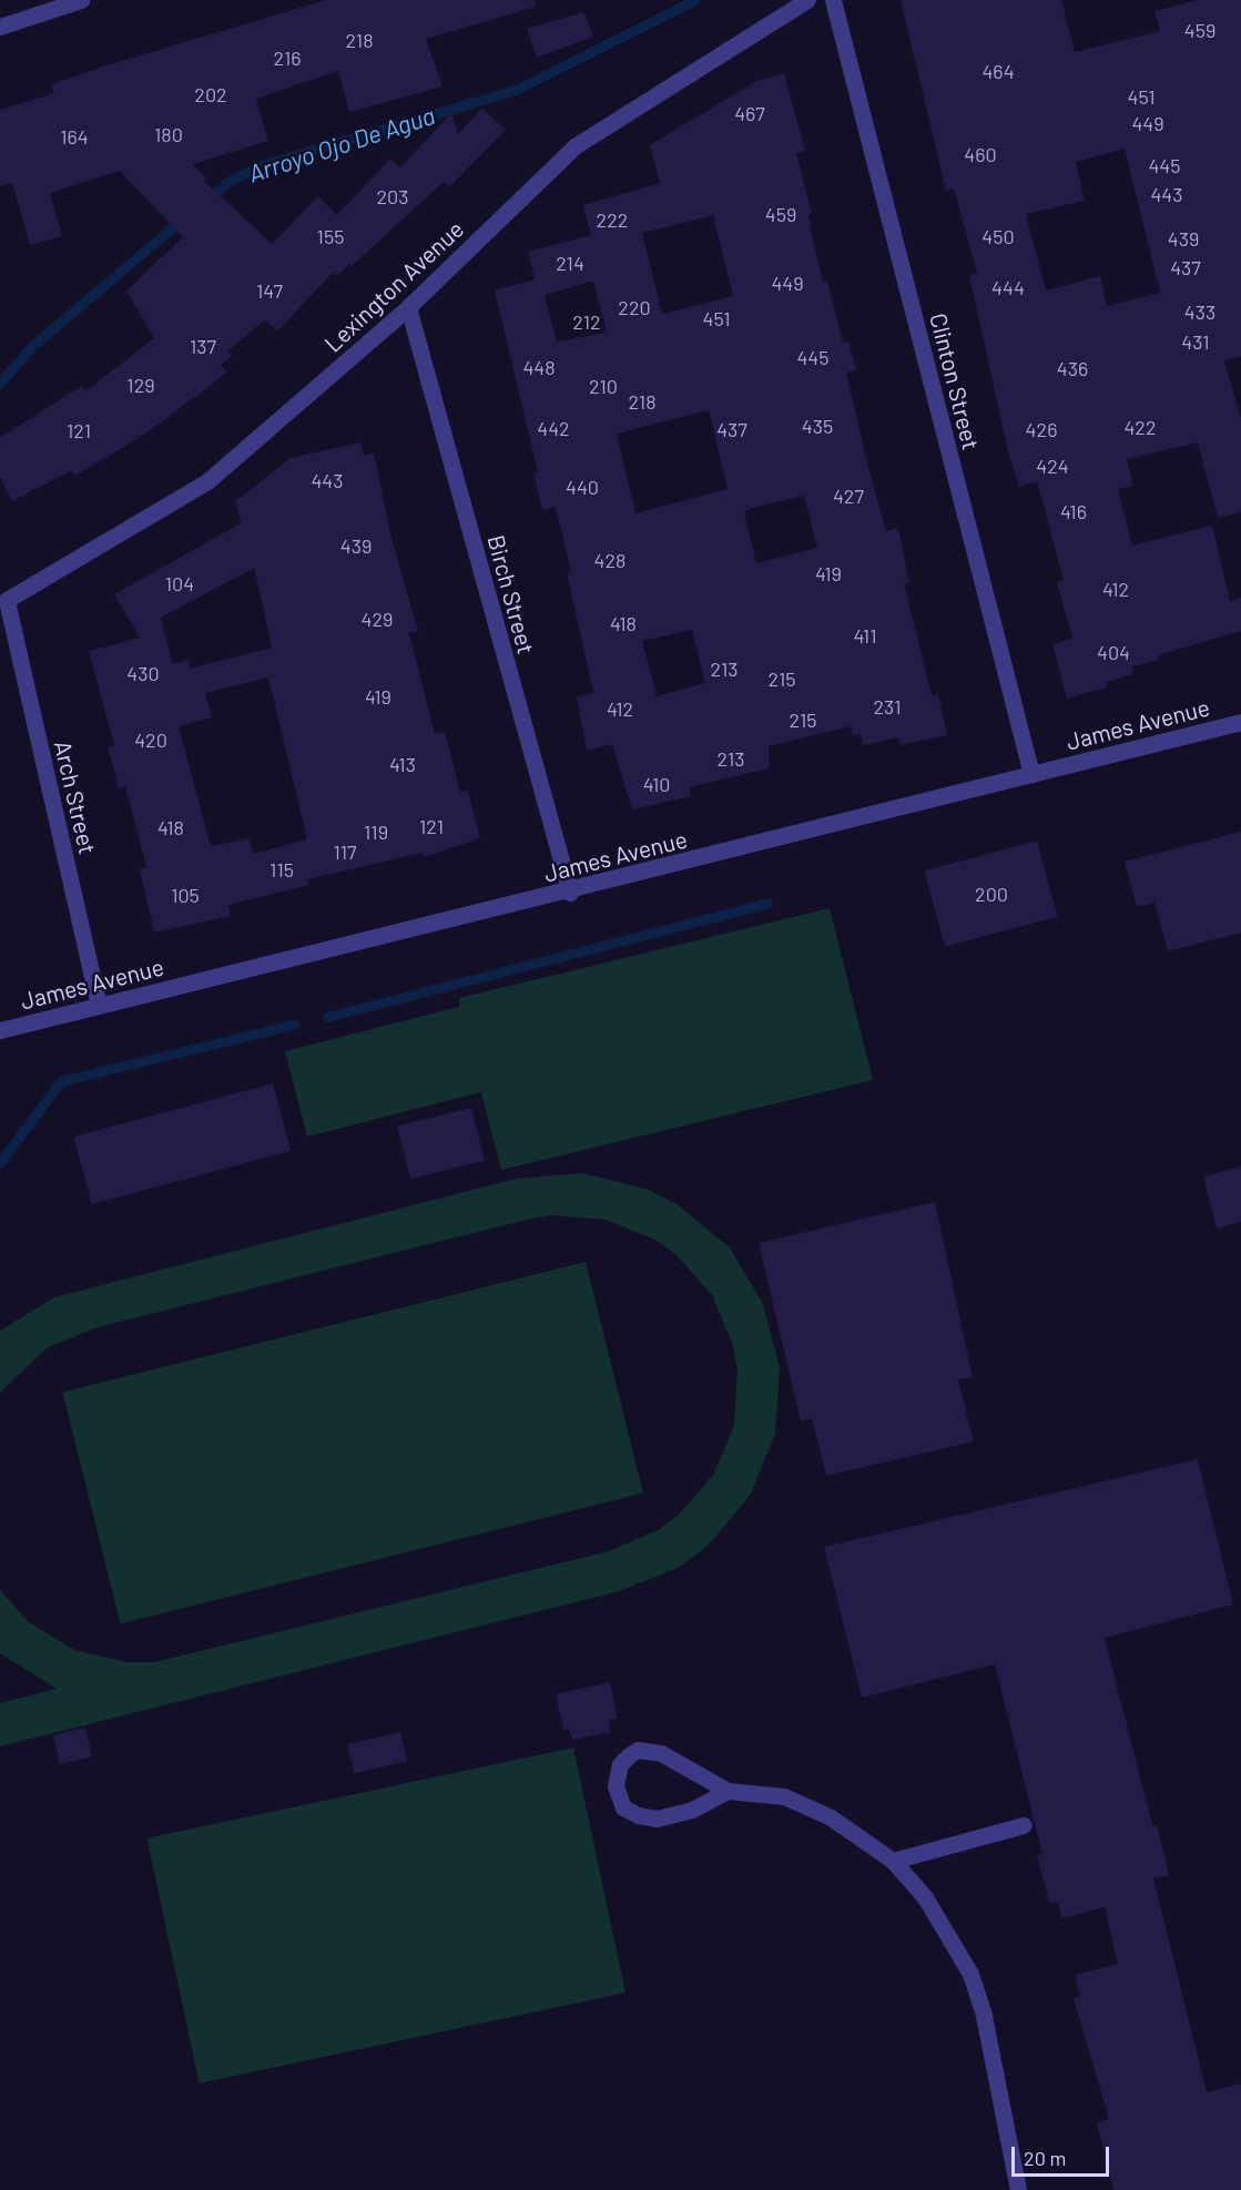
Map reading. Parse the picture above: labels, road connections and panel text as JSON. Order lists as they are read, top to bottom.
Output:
{
  "streets": {
    "street": [
      "Lexington Avenue",
      "Clinton Street",
      "Birch Street",
      "James Avenue",
      "Arch Street"
    ]
  },
  "crossings": [
    ["Lexington Avenue", "Birch Street"],
    ["Lexington Avenue", "Arch Street"],
    ["Clinton Street", "James Avenue"],
    ["Birch Street", "James Avenue"],
    ["James Avenue", "Arch Street"]
  ],
  "water": ["Arroyo Ojo De Agua"],
  "house_numbers": [
    "459",
    "218",
    "216",
    "464",
    "202",
    "451",
    "467",
    "449",
    "180",
    "164",
    "460",
    "445",
    "443",
    "203",
    "459",
    "222",
    "155",
    "450",
    "439",
    "214",
    "437",
    "449",
    "444",
    "147",
    "220",
    "433",
    "451",
    "212",
    "431",
    "137",
    "445",
    "448",
    "436",
    "129",
    "210",
    "218",
    "435",
    "422",
    "442",
    "437",
    "426",
    "121",
    "424",
    "443",
    "440",
    "427",
    "416",
    "439",
    "428",
    "419",
    "104",
    "412",
    "429",
    "418",
    "411",
    "404",
    "213",
    "430",
    "215",
    "419",
    "231",
    "412",
    "215",
    "420",
    "213",
    "413",
    "410",
    "121",
    "418",
    "119",
    "117",
    "115",
    "200",
    "105"
  ],
  "scale_bar": "20 m"
}
